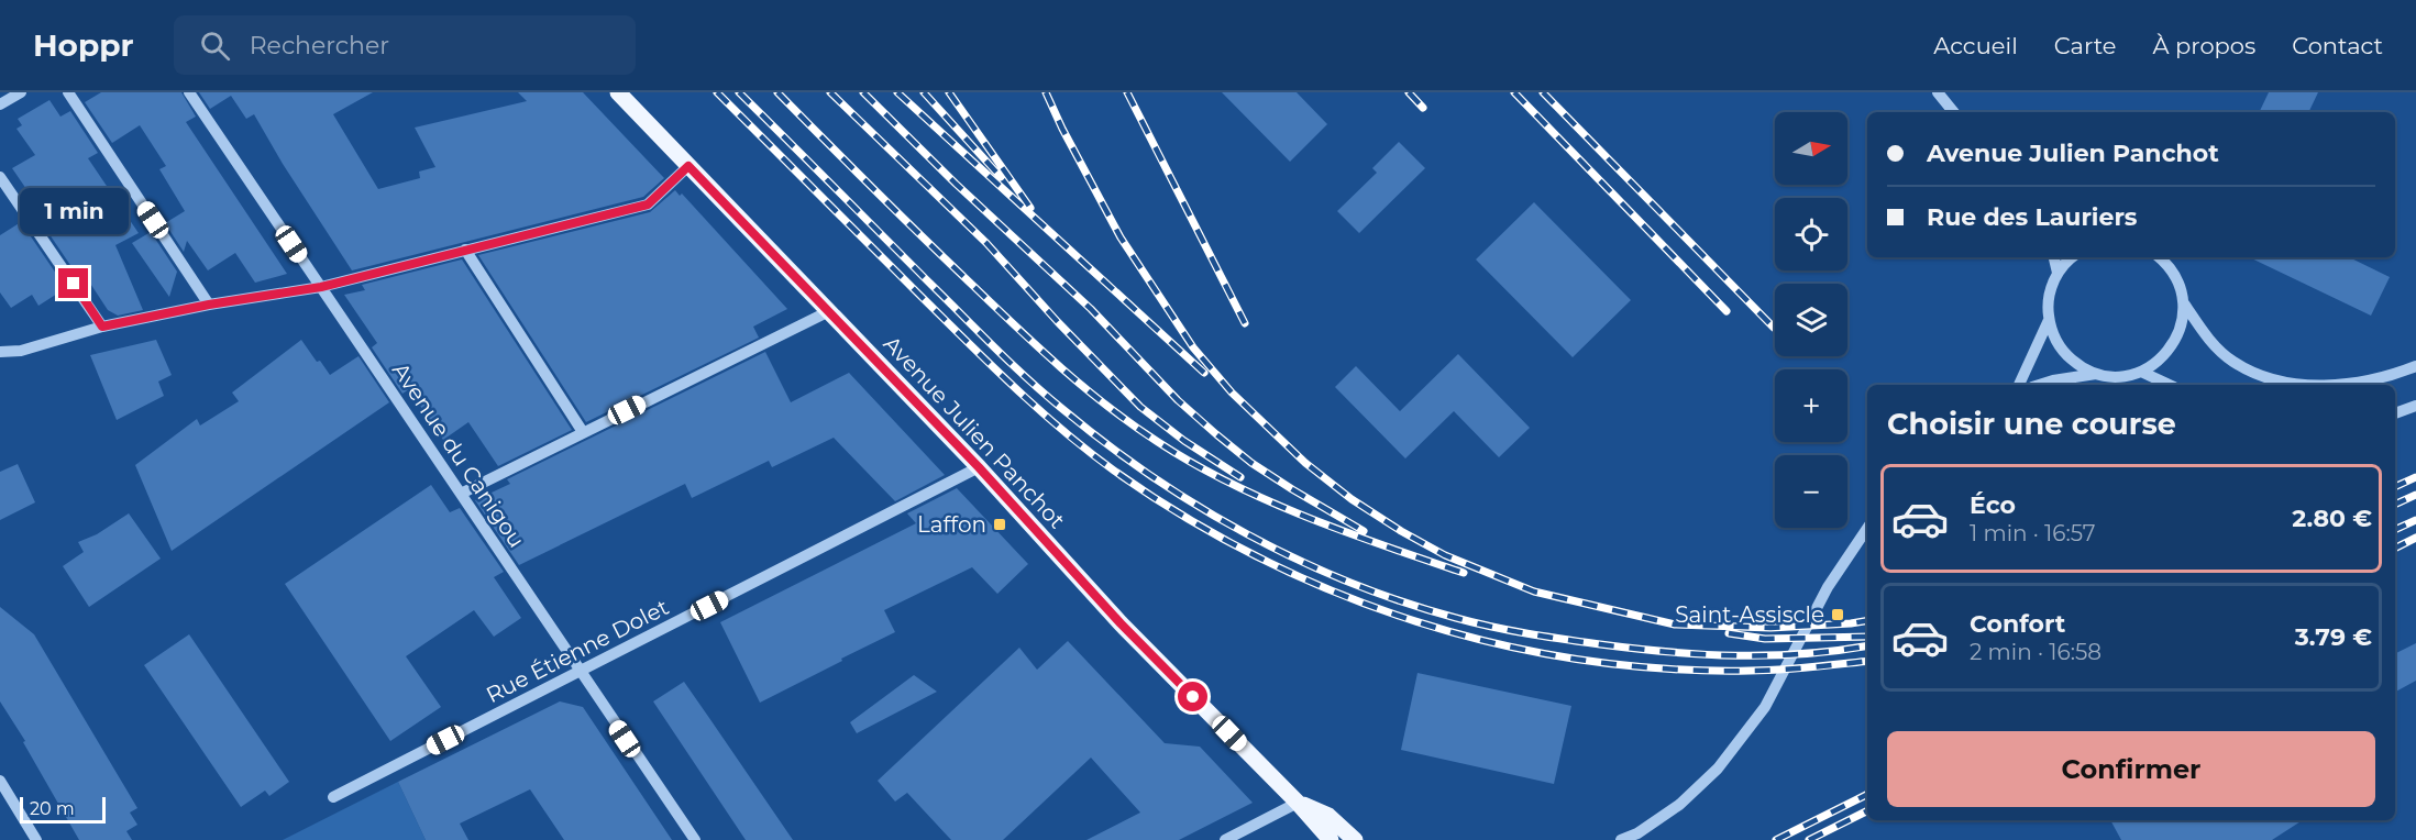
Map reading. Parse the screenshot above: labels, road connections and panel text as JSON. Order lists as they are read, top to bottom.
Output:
{
  "streets": {
    "main road": ["Avenue Julien Panchot"],
    "street": ["Avenue du Canigou", "Rue Étienne Dolet"]
  },
  "crossings": [
    ["Avenue Julien Panchot", "Rue Étienne Dolet"],
    ["Avenue du Canigou", "Rue Étienne Dolet"]
  ],
  "places": {
    "transit": ["Laffon", "Saint-Assiscle"]
  },
  "scale_bar": "20 m",
  "north": "right",
  "page": {
    "header": "Hoppr",
    "search": "Rechercher",
    "nav": [
      "Accueil",
      "Carte",
      "À propos",
      "Contact"
    ],
    "map_buttons": ["+", "−"],
    "banner": ["Avenue Julien Panchot", "Rue des Lauriers"],
    "bubble": "1 min",
    "heading": "Choisir une course",
    "list": [
      {
        "name": "Éco",
        "note": "1 min · 16:57",
        "value": "2.80 €"
      },
      {
        "name": "Confort",
        "note": "2 min · 16:58",
        "value": "3.79 €"
      }
    ],
    "buttons": "Confirmer",
    "scale": "20 m"
  }
}
